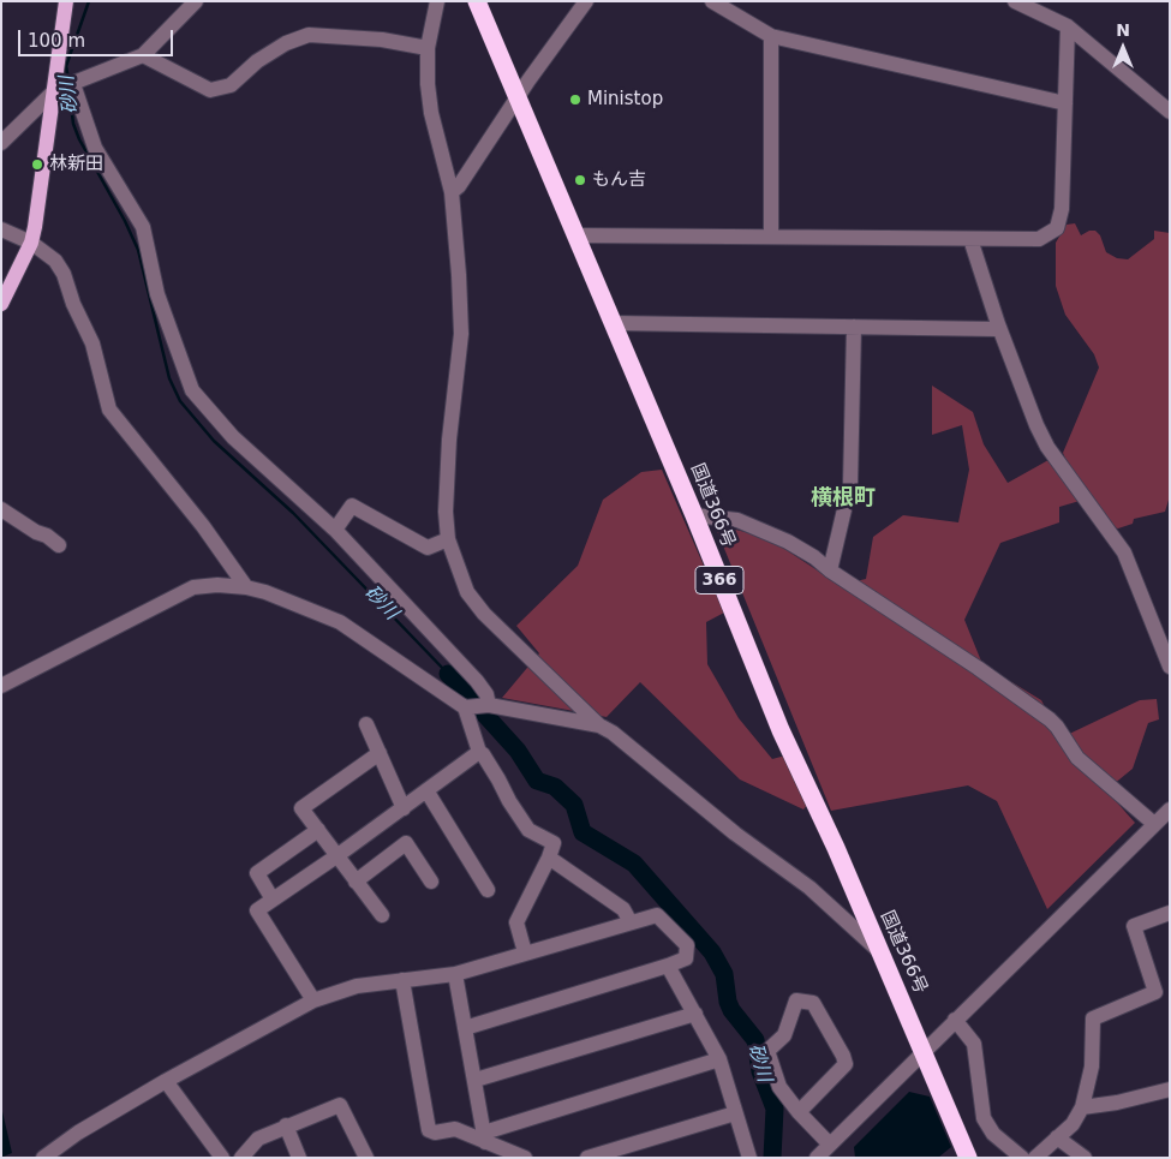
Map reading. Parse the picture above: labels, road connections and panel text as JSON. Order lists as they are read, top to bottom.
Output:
{
  "streets": {
    "highway": ["国道366号", "366"]
  },
  "districts": ["横根町"],
  "water": ["砂川"],
  "places": ["Ministop", "林新田", "もん吉"],
  "scale_bar": "100 m",
  "north": "top"
}
